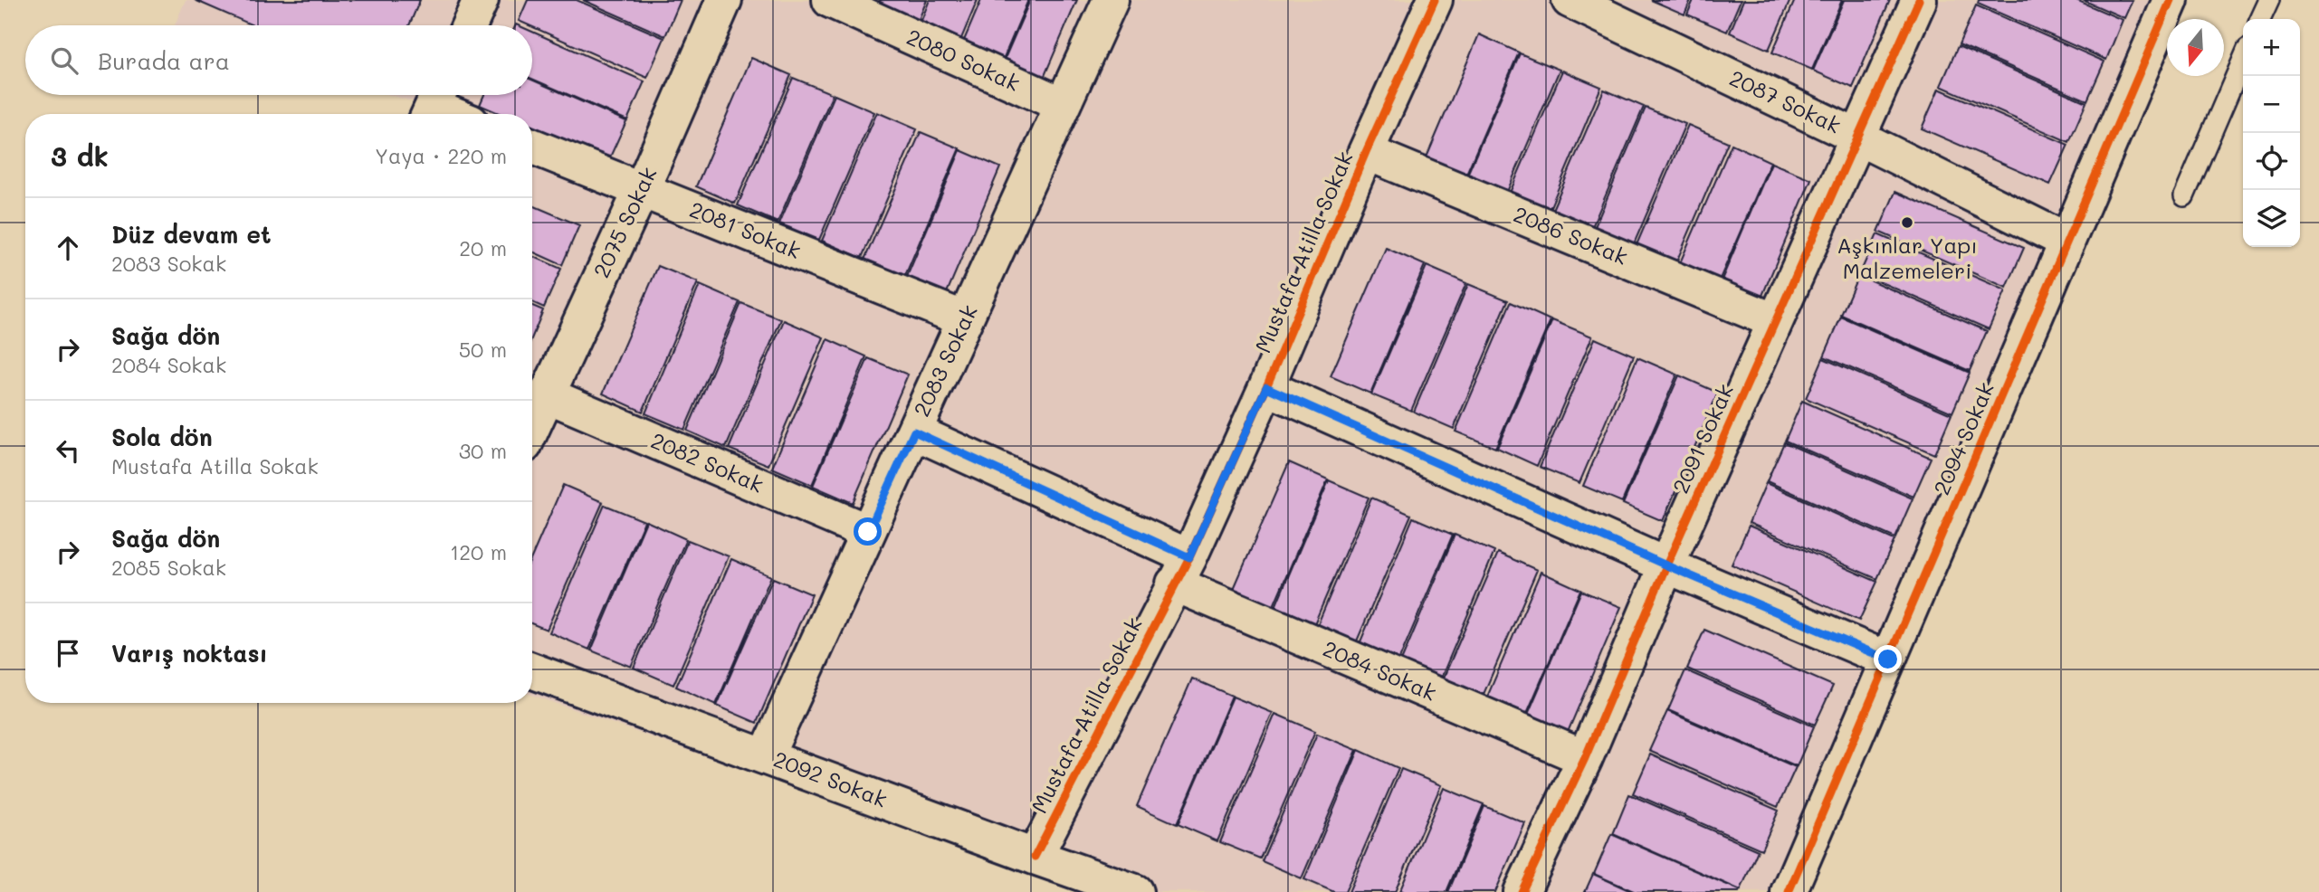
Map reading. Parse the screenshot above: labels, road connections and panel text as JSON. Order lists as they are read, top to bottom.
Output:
{
  "streets": {
    "street": [
      "2080 Sokak",
      "2087 Sokak",
      "2075 Sokak",
      "2081 Sokak",
      "2086 Sokak",
      "Mustafa Atilla Sokak",
      "2083 Sokak",
      "2091 Sokak",
      "2094 Sokak",
      "2082 Sokak",
      "2084 Sokak",
      "2092 Sokak"
    ]
  },
  "crossings": [
    ["2080 Sokak", "2083 Sokak"],
    ["2087 Sokak", "2091 Sokak"],
    ["2087 Sokak", "2094 Sokak"],
    ["2075 Sokak", "2081 Sokak"],
    ["2075 Sokak", "2082 Sokak"],
    ["2081 Sokak", "2083 Sokak"],
    ["2086 Sokak", "Mustafa Atilla Sokak"],
    ["2086 Sokak", "2091 Sokak"],
    ["Mustafa Atilla Sokak", "2084 Sokak"],
    ["Mustafa Atilla Sokak", "2092 Sokak"],
    ["2083 Sokak", "2082 Sokak"],
    ["2083 Sokak", "2084 Sokak"],
    ["2083 Sokak", "2092 Sokak"],
    ["2091 Sokak", "2084 Sokak"]
  ],
  "places": ["Aşkınlar Yapı Malzemeleri"],
  "north": "bottom",
  "page": {
    "map_buttons": ["+", "−"],
    "search": "Burada ara",
    "heading": ["3 dk", "Yaya · 220 m"],
    "list": [
      ["Düz devam et", "2083 Sokak", "20 m"],
      ["Sağa dön", "2084 Sokak", "50 m"],
      ["Sola dön", "Mustafa Atilla Sokak", "30 m"],
      ["Sağa dön", "2085 Sokak", "120 m"],
      "Varış noktası"
    ]
  }
}
